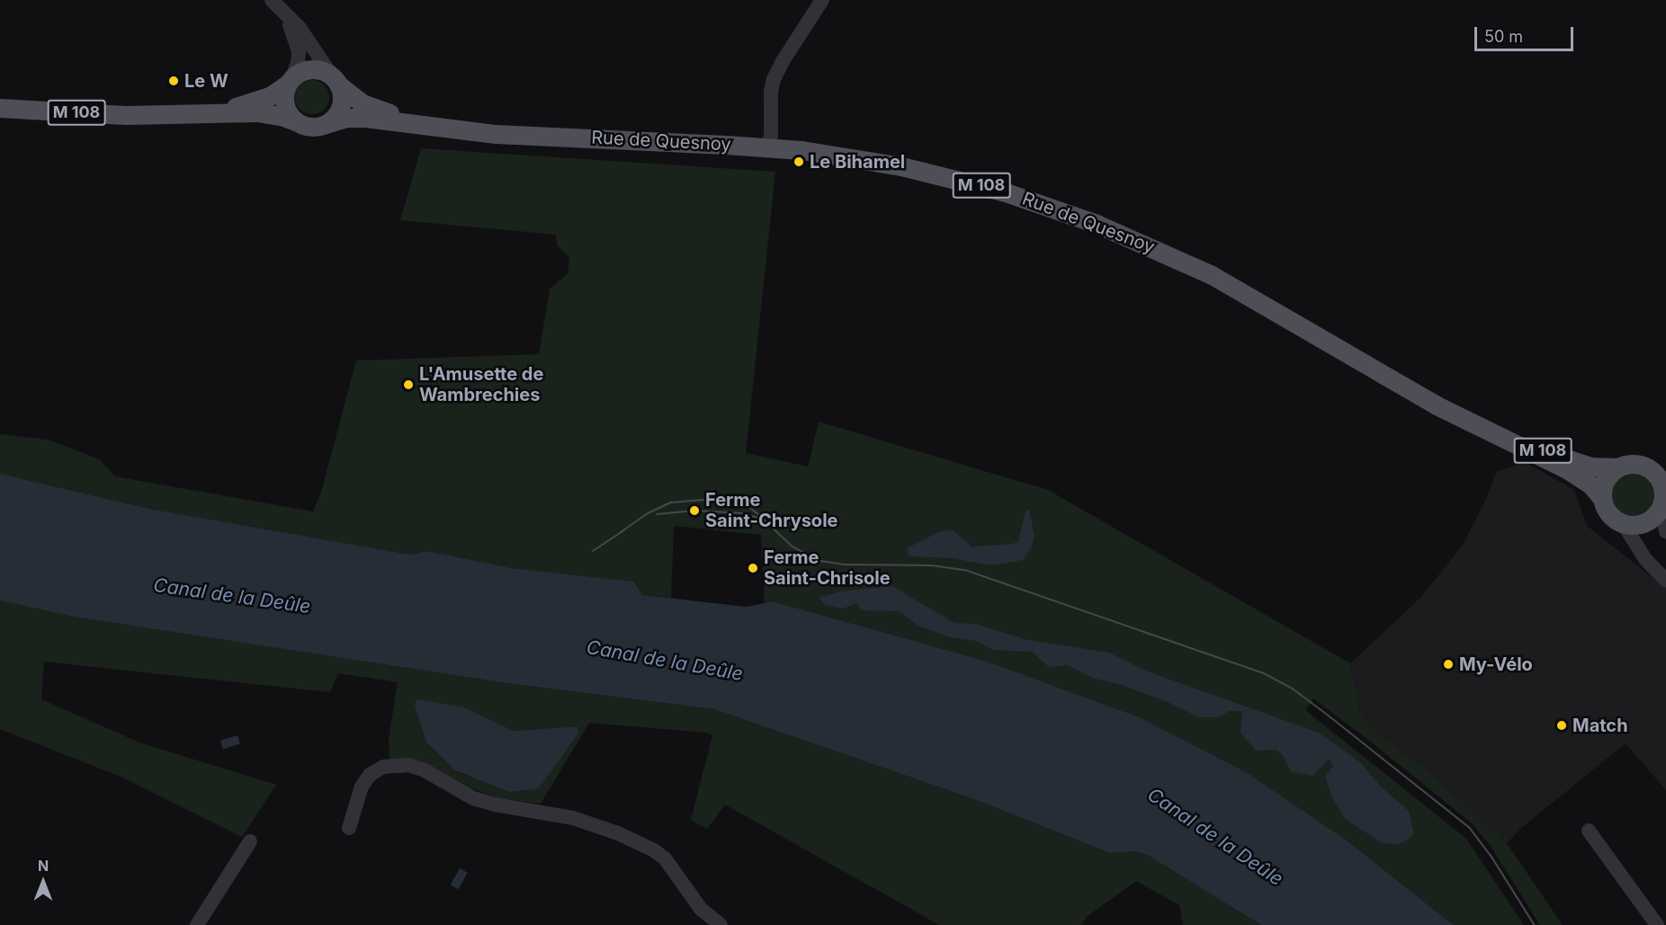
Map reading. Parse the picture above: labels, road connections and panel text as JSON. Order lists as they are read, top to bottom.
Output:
{
  "streets": {
    "main road": ["M 108", "Rue de Quesnoy"]
  },
  "crossings": [
    ["M 108", "Rue de Quesnoy"]
  ],
  "water": ["Canal de la Deûle"],
  "places": [
    "Le W",
    "Le Bihamel",
    "L'Amusette de Wambrechies",
    "Ferme Saint-Chrysole",
    "Ferme Saint-Chrisole",
    "My-Vélo",
    "Match"
  ],
  "scale_bar": "50 m",
  "north": "top"
}
